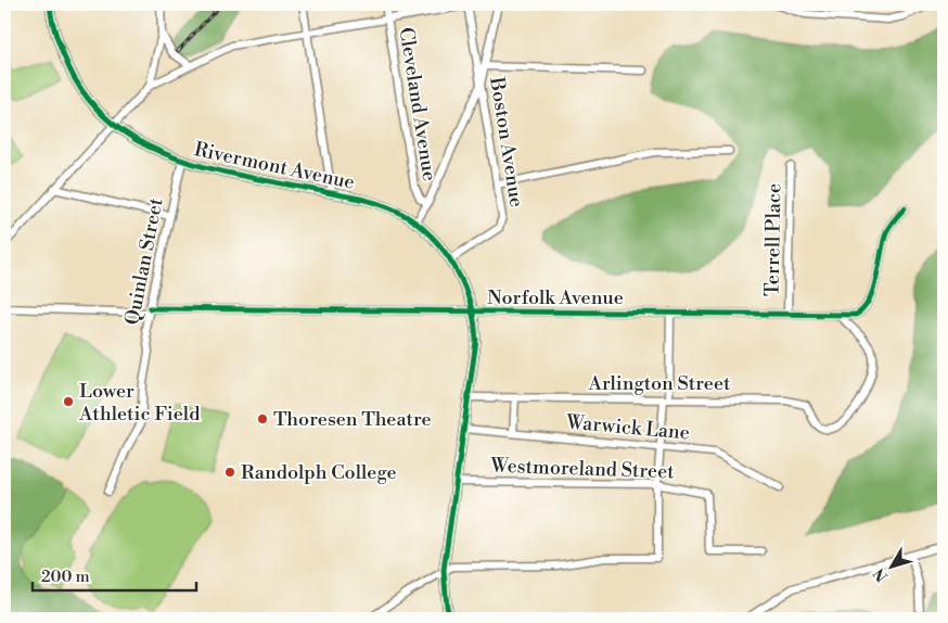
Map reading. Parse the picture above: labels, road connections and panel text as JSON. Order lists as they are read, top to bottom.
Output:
{
  "streets": {
    "main road": ["Rivermont Avenue"],
    "street": [
      "Cleveland Avenue",
      "Boston Avenue",
      "Terrell Place",
      "Quinlan Street",
      "Norfolk Avenue",
      "Arlington Street",
      "Warwick Lane",
      "Westmoreland Street"
    ]
  },
  "crossings": [
    ["Boston Avenue", "Rivermont Avenue"],
    ["Rivermont Avenue", "Quinlan Street"],
    ["Rivermont Avenue", "Norfolk Avenue"],
    ["Rivermont Avenue", "Arlington Street"],
    ["Rivermont Avenue", "Warwick Lane"],
    ["Rivermont Avenue", "Westmoreland Street"],
    ["Terrell Place", "Norfolk Avenue"],
    ["Quinlan Street", "Norfolk Avenue"],
    ["Norfolk Avenue", "Arlington Street"]
  ],
  "places": ["Lower Athletic Field", "Thoresen Theatre", "Randolph College"],
  "scale_bar": "200 m",
  "north": "bottom left"
}
